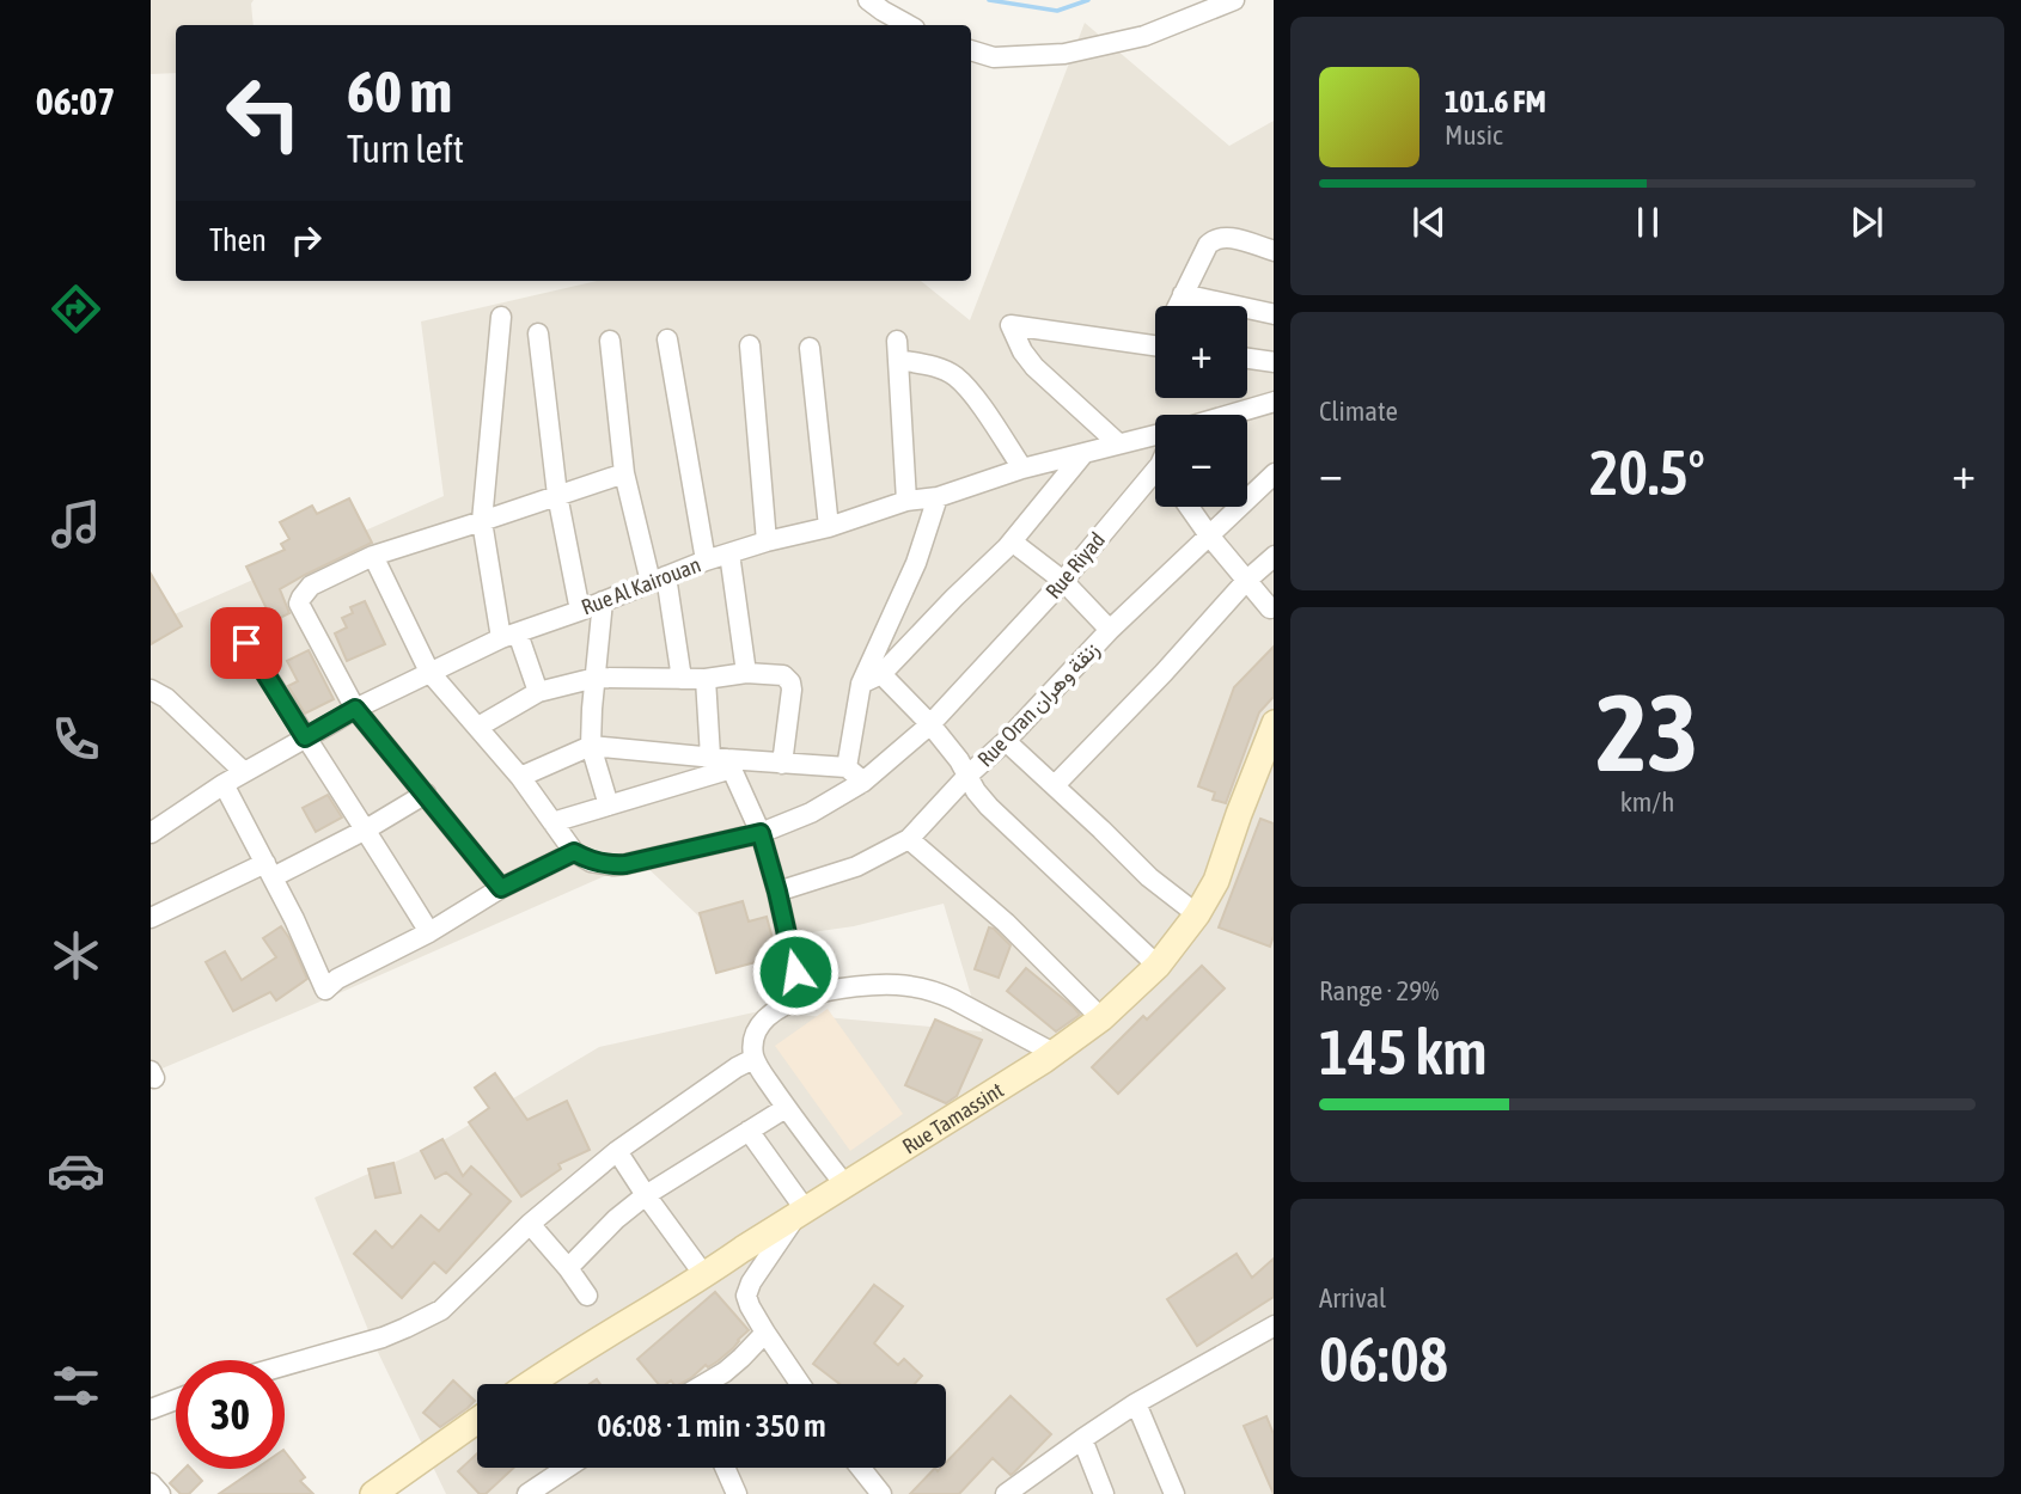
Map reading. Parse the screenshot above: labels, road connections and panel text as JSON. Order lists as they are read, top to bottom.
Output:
{
  "streets": {
    "main road": ["Rue Tamassint"],
    "street": ["Rue Riyad", "Rue Al Kairouan", "Rue Oran زنقة وهران"]
  },
  "page": {
    "tabs": "06:07",
    "turn": ["60 m", "Turn left"],
    "song": ["101.6 FM", "Music"],
    "then": "Then",
    "map_buttons": ["+", "−"],
    "tile": [
      "Climate",
      ["23", "km/h"],
      ["Range · 29%", "145 km"],
      ["Arrival", "06:08"]
    ],
    "heat": ["−", "20.5°", "+"],
    "limit": "30",
    "trip": "06:08 · 1 min · 350 m"
  }
}
